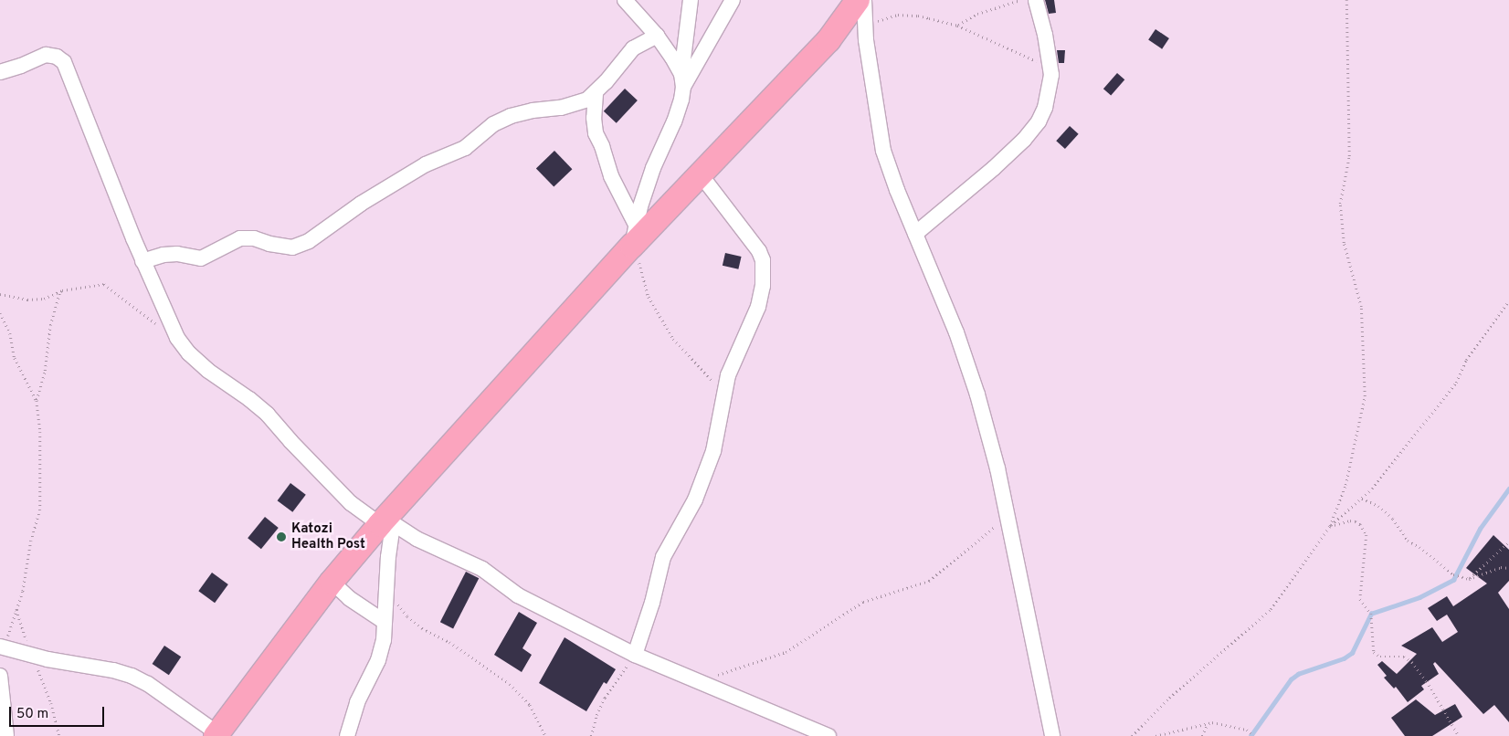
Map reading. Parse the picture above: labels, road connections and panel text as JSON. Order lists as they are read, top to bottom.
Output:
{
  "places": ["Katozi Health Post"],
  "scale_bar": "50 m"
}
